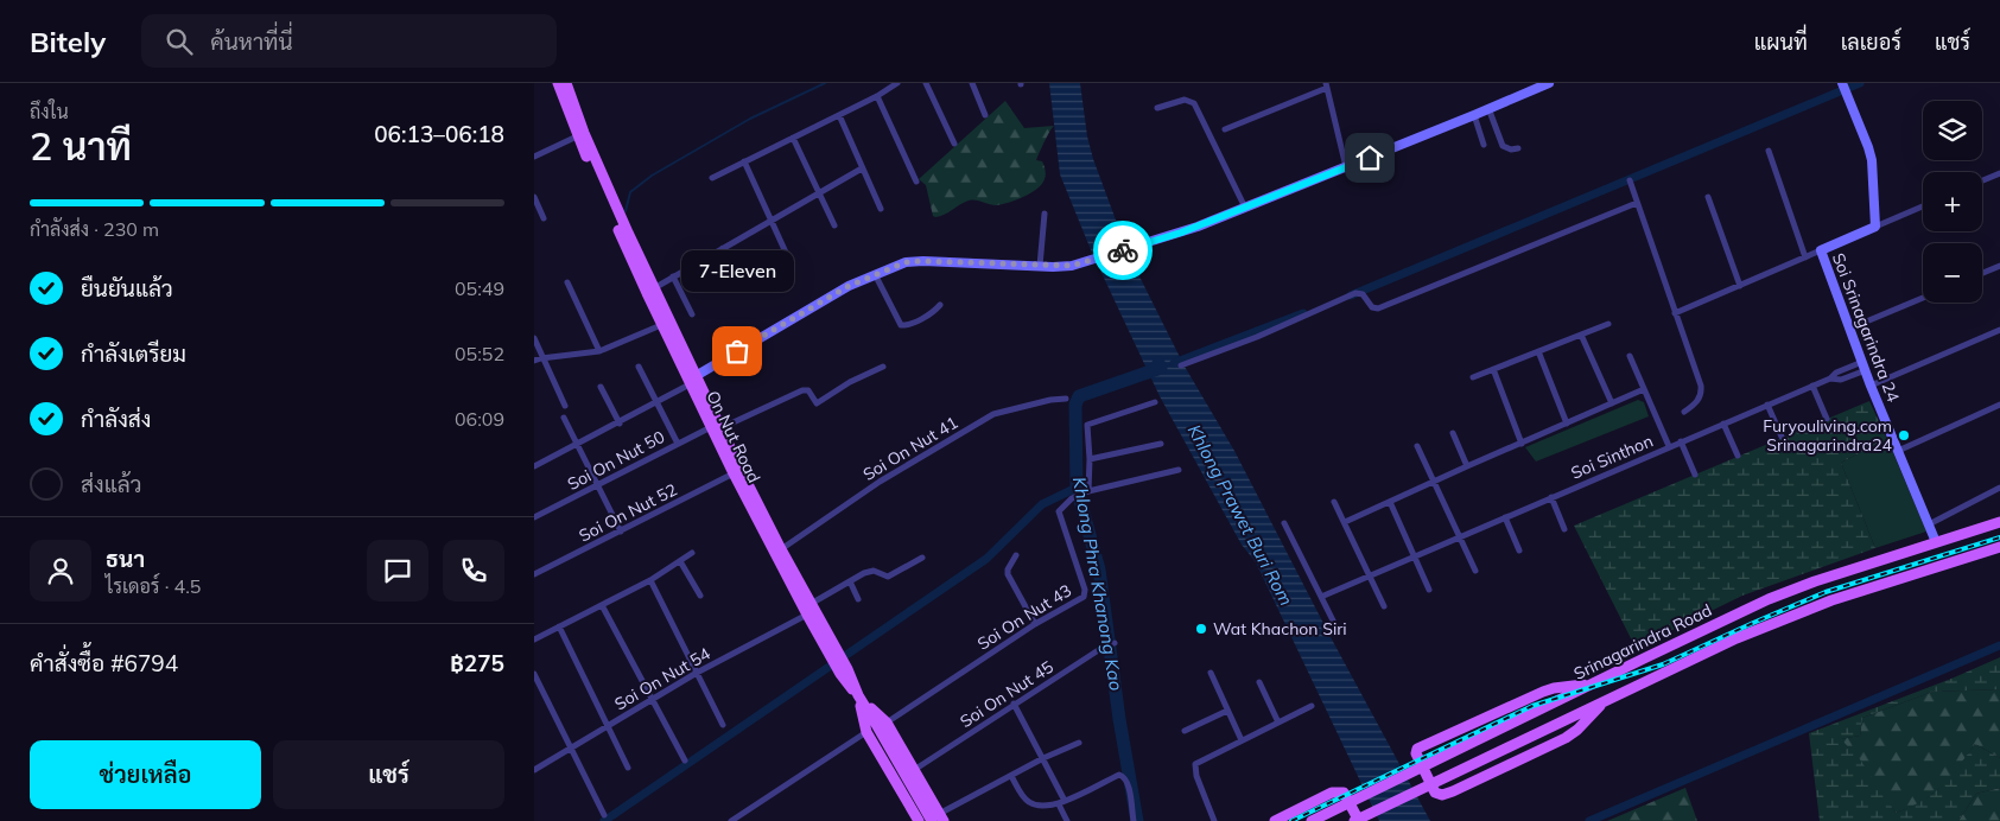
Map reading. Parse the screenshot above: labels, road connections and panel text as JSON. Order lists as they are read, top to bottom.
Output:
{
  "streets": {
    "main road": ["On Nut Road", "Srinagarindra Road"],
    "street": [
      "Soi Srinagarindra 24",
      "Soi On Nut 41",
      "Soi Sinthon",
      "Soi On Nut 50",
      "Soi On Nut 52",
      "Soi On Nut 43",
      "Soi On Nut 54",
      "Soi On Nut 45"
    ]
  },
  "crossings": [
    ["Soi Srinagarindra 24", "Soi Sinthon"],
    ["Soi Srinagarindra 24", "Srinagarindra Road"],
    ["On Nut Road", "Soi On Nut 41"],
    ["On Nut Road", "Soi On Nut 50"],
    ["On Nut Road", "Soi On Nut 52"],
    ["On Nut Road", "Soi On Nut 43"],
    ["On Nut Road", "Soi On Nut 54"],
    ["On Nut Road", "Soi On Nut 45"]
  ],
  "water": ["Khlong Prawet Buri Rom", "Khlong Phra Khanong Kao"],
  "places": ["7-Eleven", "Furyouliving.com Srinagarindra24", "Wat Khachon Siri"],
  "page": {
    "header": "Bitely",
    "search": "ค้นหาที่นี่",
    "nav": ["แผนที่", "เลเยอร์", "แชร์"],
    "heading": ["2 นาที", "ถึงใน", "06:13–06:18"],
    "panel": [
      "ธนา",
      "ไรเดอร์ · 4.5",
      "คำสั่งซื้อ #6794",
      "฿275"
    ],
    "map_buttons": ["+", "−"],
    "bar": "กำลังส่ง · 230 m",
    "bubble": "7-Eleven",
    "list": [
      ["ยืนยันแล้ว", "05:49"],
      ["กำลังเตรียม", "05:52"],
      ["กำลังส่ง", "06:09"],
      "ส่งแล้ว"
    ],
    "buttons": ["ช่วยเหลือ", "แชร์"]
  }
}
